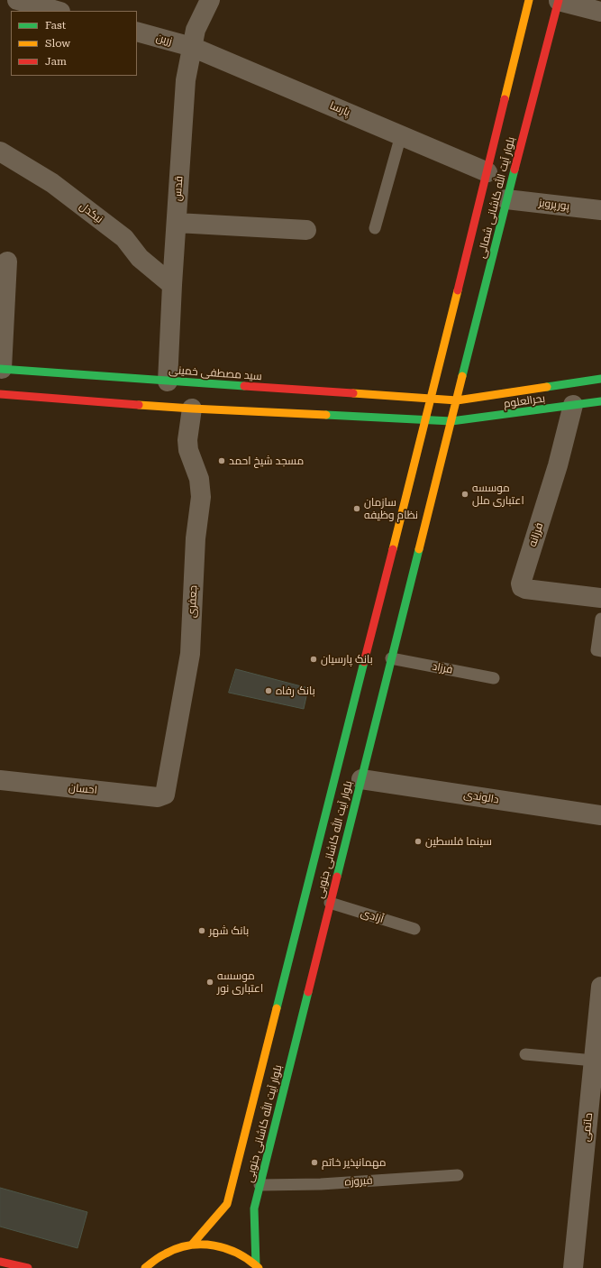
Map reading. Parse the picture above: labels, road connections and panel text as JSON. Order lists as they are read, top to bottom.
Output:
{
  "streets": {
    "main road": [
      "بلوار آیت الله کاشانی شمالی",
      "سید مصطفی خمینی",
      "بحرالعلوم",
      "بلوار آیت الله کاشانی جنوبی"
    ],
    "street": [
      "زرین",
      "پارسا",
      "قدس",
      "پورپرویز",
      "نیکدل",
      "فرزانه",
      "جعفری",
      "احسان",
      "دالوندی",
      "حاتمی"
    ],
    "lane": ["فرزاد", "آزادی", "فیروزه"]
  },
  "crossings": [
    ["زرین", "پارسا"],
    ["زرین", "قدس"],
    ["پارسا", "قدس"],
    ["پارسا", "بلوار آیت الله کاشانی شمالی"],
    ["قدس", "نیکدل"],
    ["قدس", "سید مصطفی خمینی"],
    ["بلوار آیت الله کاشانی شمالی", "پورپرویز"],
    ["بلوار آیت الله کاشانی شمالی", "سید مصطفی خمینی"],
    ["بلوار آیت الله کاشانی شمالی", "بحرالعلوم"],
    ["بلوار آیت الله کاشانی شمالی", "بلوار آیت الله کاشانی جنوبی"],
    ["سید مصطفی خمینی", "بحرالعلوم"],
    ["بحرالعلوم", "فرزانه"],
    ["بحرالعلوم", "بلوار آیت الله کاشانی جنوبی"],
    ["جعفری", "احسان"],
    ["فرزاد", "بلوار آیت الله کاشانی جنوبی"],
    ["دالوندی", "بلوار آیت الله کاشانی جنوبی"],
    ["بلوار آیت الله کاشانی جنوبی", "آزادی"],
    ["بلوار آیت الله کاشانی جنوبی", "فیروزه"]
  ],
  "places": [
    "مسجد شیخ احمد",
    "موسسه اعتباری ملل",
    "سازمان نظام وظیفه",
    "بانک پارسیان",
    "بانک رفاه",
    "سینما فلسطین",
    "بانک شهر",
    "موسسه اعتباری نور",
    "مهمانپذیر خاتم"
  ],
  "legend": ["Fast", "Slow", "Jam"]
}
